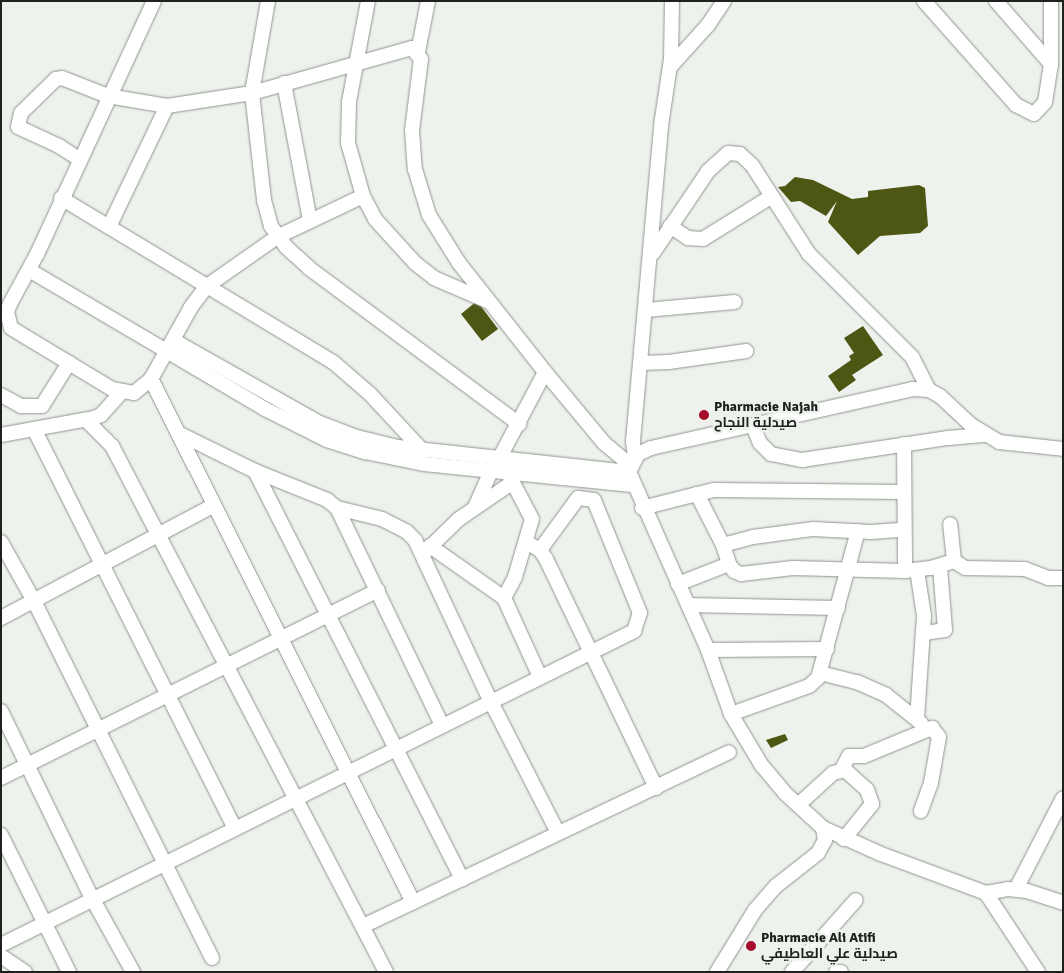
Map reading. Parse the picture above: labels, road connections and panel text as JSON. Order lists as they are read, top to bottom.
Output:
{
  "places": ["Pharmacie Najah صيدلية النجاح", "Pharmacie Ali Atifi صيدلية علي العاطيفي"]
}
